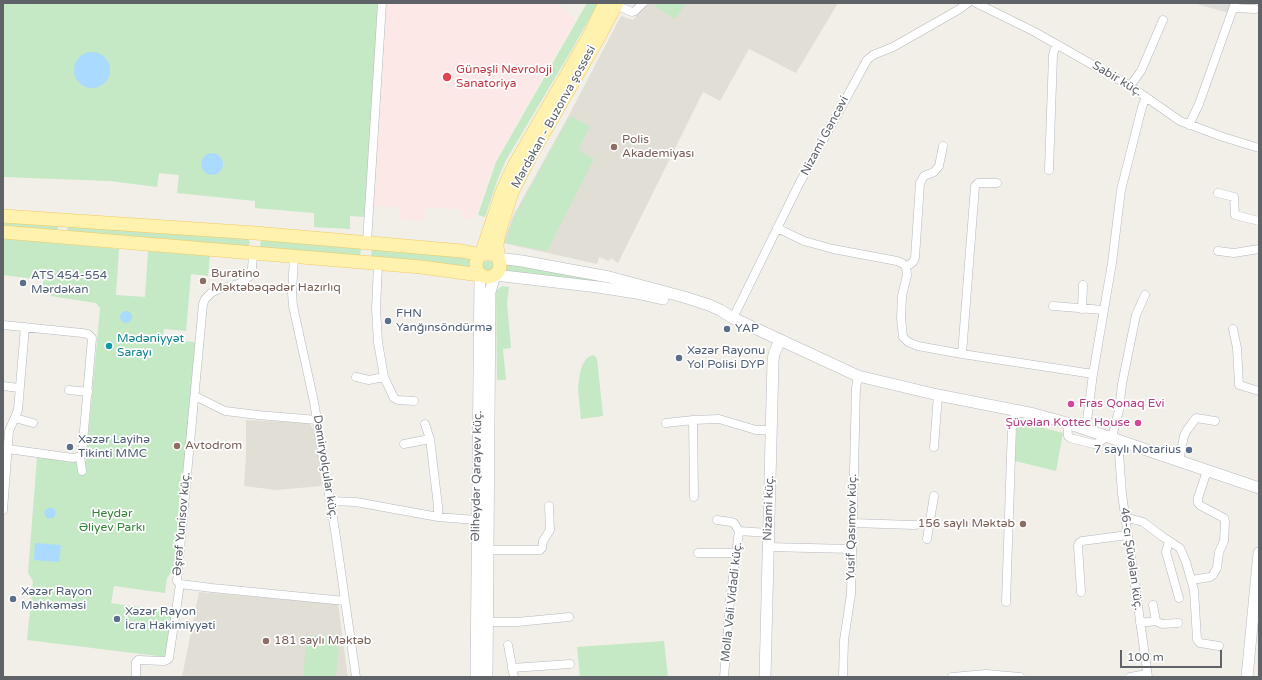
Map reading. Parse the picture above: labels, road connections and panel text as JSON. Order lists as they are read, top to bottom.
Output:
{
  "streets": {
    "main road": ["Mərdəkan - Buzonva şossesi", "Əliheydər Qarayev küç.", "Nizami küç."],
    "street": [
      "Sabir küç.",
      "Nizami Gəncəvi",
      "Dəmiryolçular küç.",
      "Əşrəf Yunisov küç.",
      "Yusif Qasımov küç.",
      "46-cı Şüvəlan küç.",
      "Molla Vəli Vidadi küç."
    ]
  },
  "crossings": [
    ["Mərdəkan - Buzonva şossesi", "Əliheydər Qarayev küç."],
    ["Dəmiryolçular küç.", "Əşrəf Yunisov küç."],
    ["Nizami küç.", "Molla Vəli Vidadi küç."]
  ],
  "parks": ["Heydər Əliyev Parkı"],
  "places": [
    "Günəşli Nevroloji Sanatoriya",
    "Polis Akademiyası",
    "Buratino Məktəbəqədər Hazırlıq",
    "ATS 454-554 Mərdəkan",
    "FHN Yanğınsöndürmə",
    "YAP",
    "Mədəniyyət Sarayı",
    "Xəzər Rayonu Yol Polisi DYP",
    "Fras Qonaq Evi",
    "Şüvəlan Kottec House",
    "Avtodrom",
    "Xəzər Layihə Tikinti MMC",
    "7 saylı Notarius",
    "156 saylı Məktəb",
    "Xəzər Rayon Məhkəməsi",
    "Xəzər Rayon İcra Hakimiyyəti",
    "181 saylı Məktəb"
  ],
  "scale_bar": "100 m"
}
